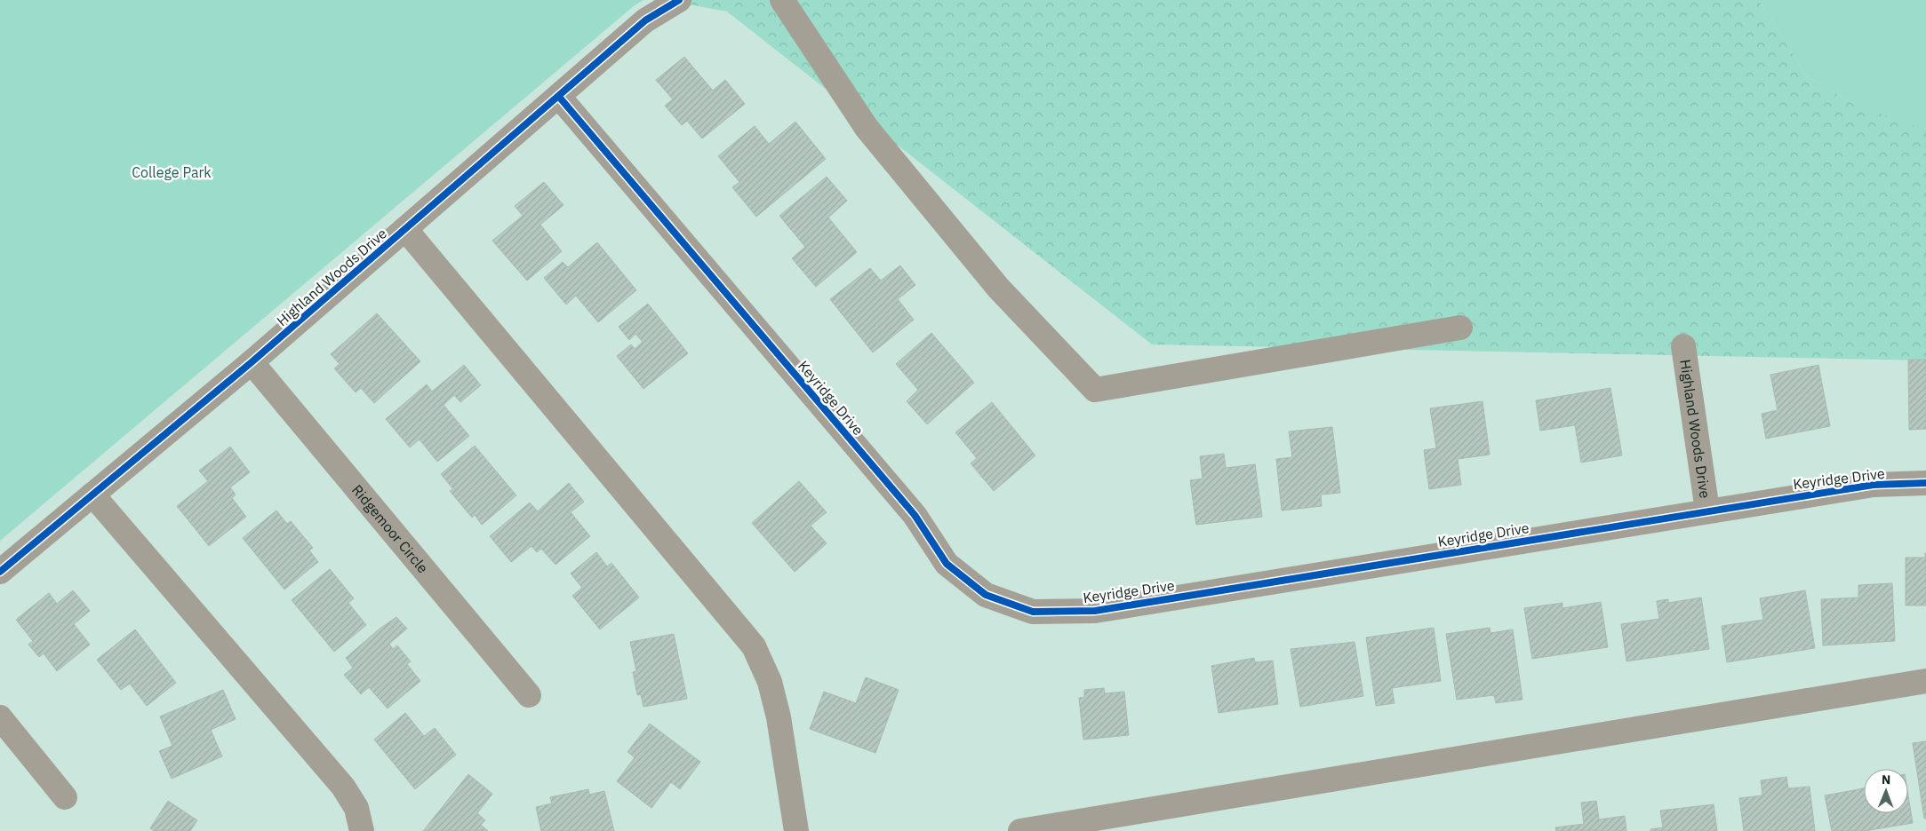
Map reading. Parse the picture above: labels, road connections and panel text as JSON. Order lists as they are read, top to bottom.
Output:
{
  "streets": {
    "street": ["Highland Woods Drive", "Keyridge Drive", "Ridgemoor Circle"]
  },
  "crossings": [
    ["Highland Woods Drive", "Keyridge Drive"],
    ["Highland Woods Drive", "Ridgemoor Circle"]
  ],
  "parks": ["College Park"],
  "north": "top"
}
